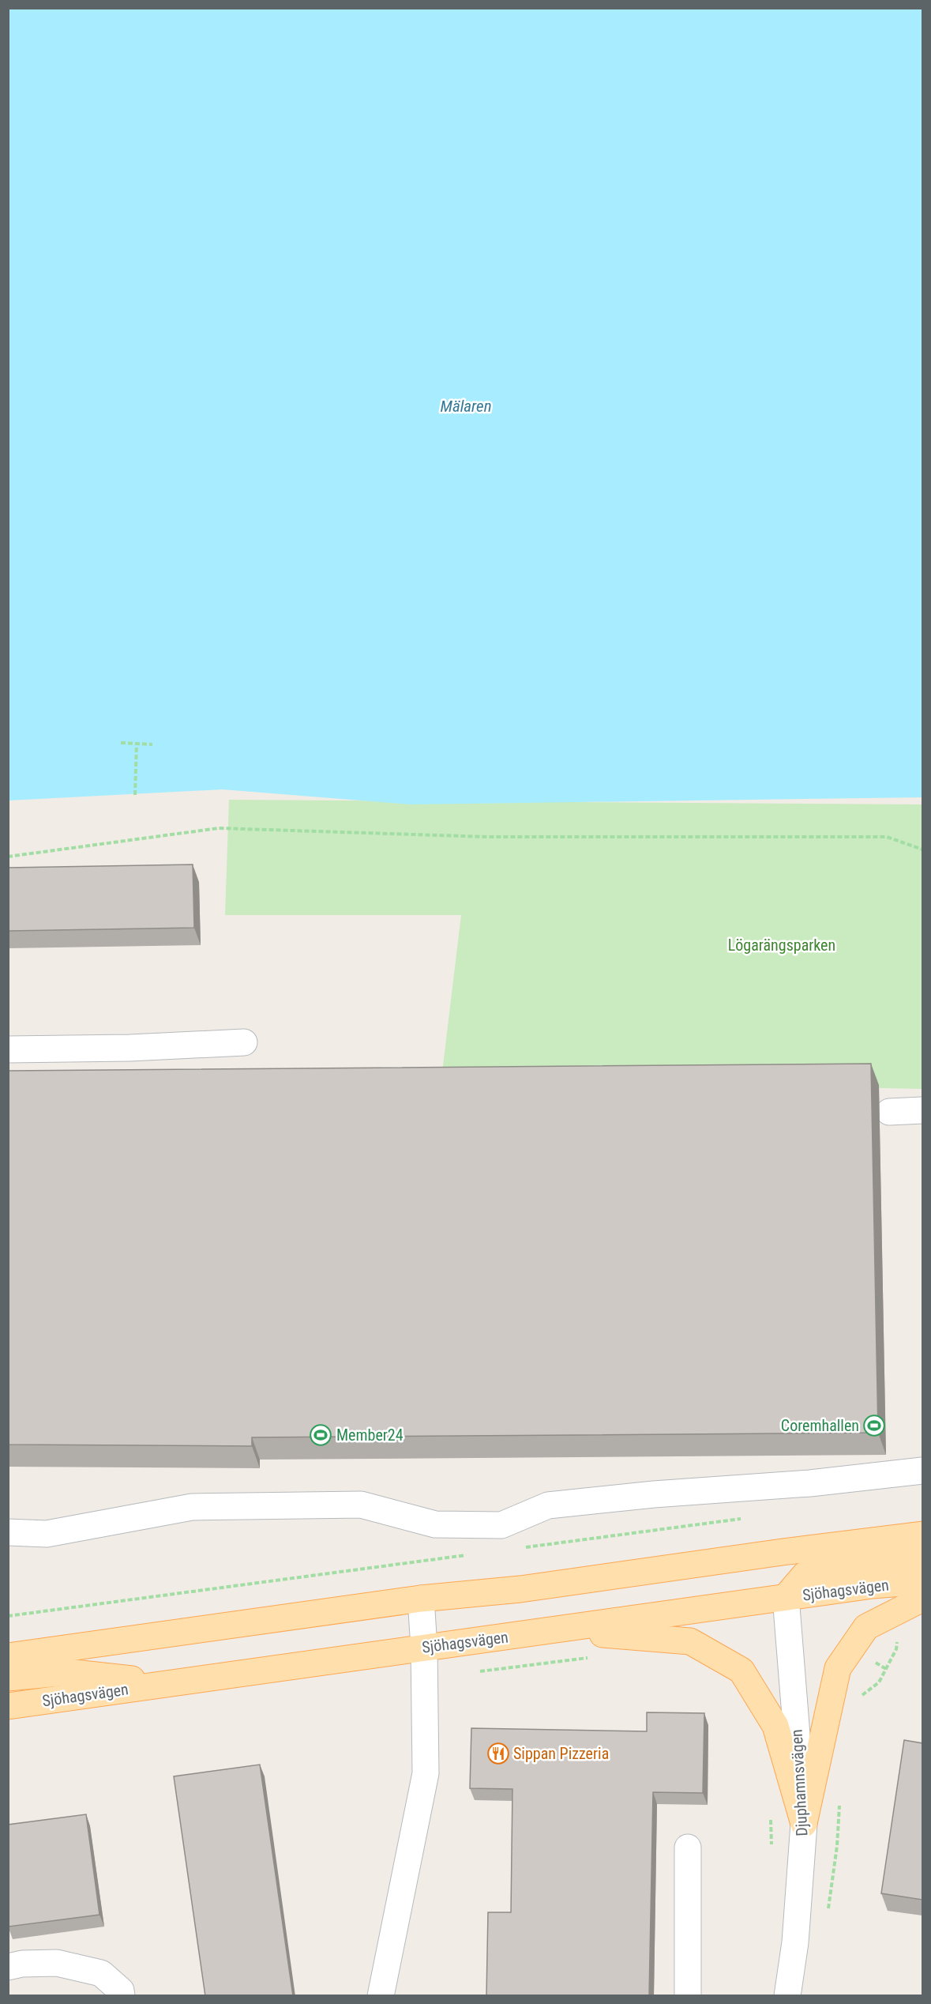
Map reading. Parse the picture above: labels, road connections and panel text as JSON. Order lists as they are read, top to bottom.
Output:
{
  "streets": {
    "main road": ["Sjöhagsvägen"],
    "street": ["Djuphamnsvägen"]
  },
  "crossings": [
    ["Sjöhagsvägen", "Djuphamnsvägen"]
  ],
  "water": ["Mälaren"],
  "parks": ["Lögarängsparken"],
  "places": {
    "sports": ["Coremhallen", "Member24"],
    "restaurant": ["Sippan Pizzeria"]
  }
}
